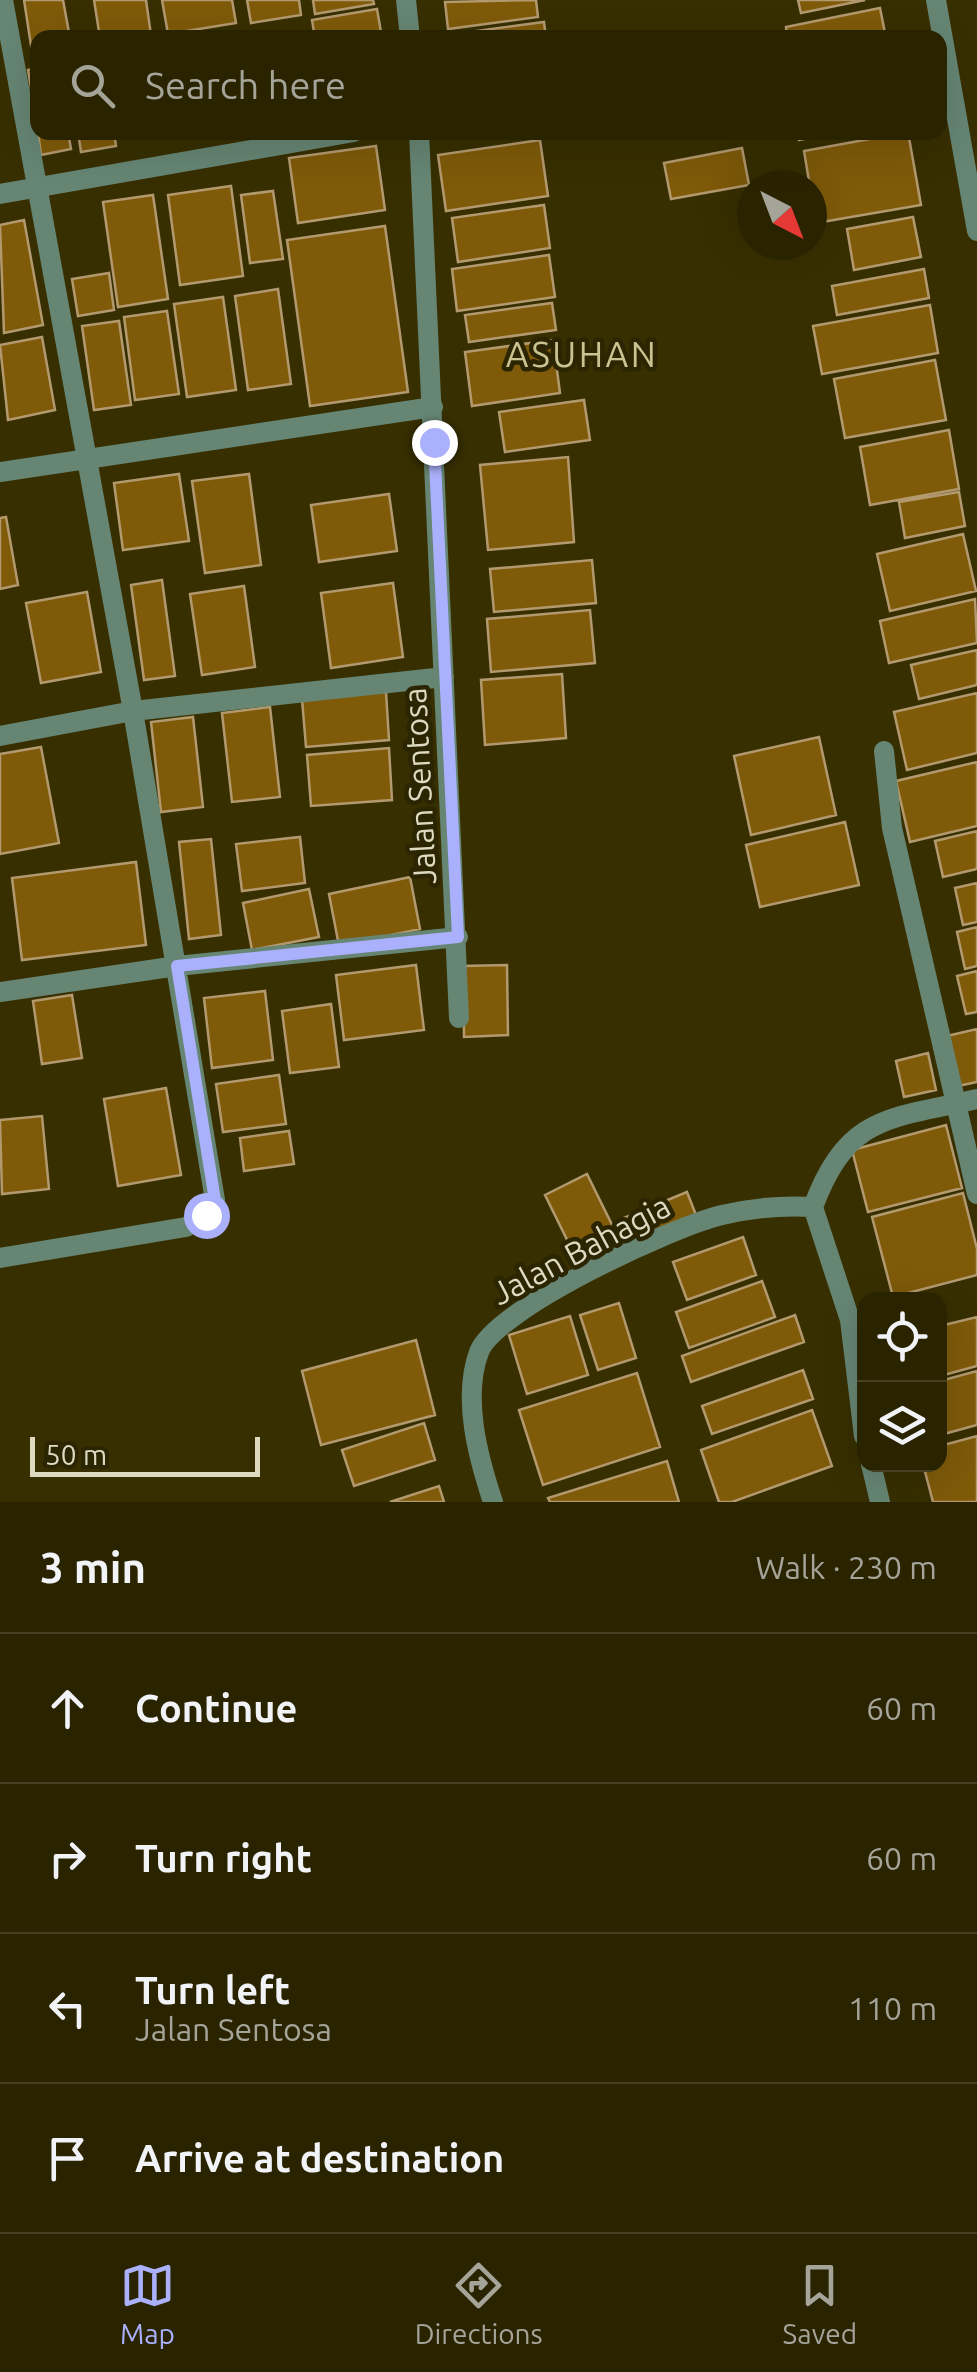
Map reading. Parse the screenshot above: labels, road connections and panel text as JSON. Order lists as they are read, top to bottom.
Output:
{
  "streets": {
    "street": ["Jalan Sentosa", "Jalan Bahagia"]
  },
  "districts": ["ASUHAN"],
  "scale_bar": "50 m",
  "north": "bottom right",
  "page": {
    "search": "Search here",
    "scale": "50 m",
    "heading": ["3 min", "Walk · 230 m"],
    "list": [
      ["Continue", "60 m"],
      ["Turn right", "60 m"],
      ["Turn left", "Jalan Sentosa", "110 m"],
      "Arrive at destination"
    ],
    "nav": ["Map", "Directions", "Saved"]
  }
}
